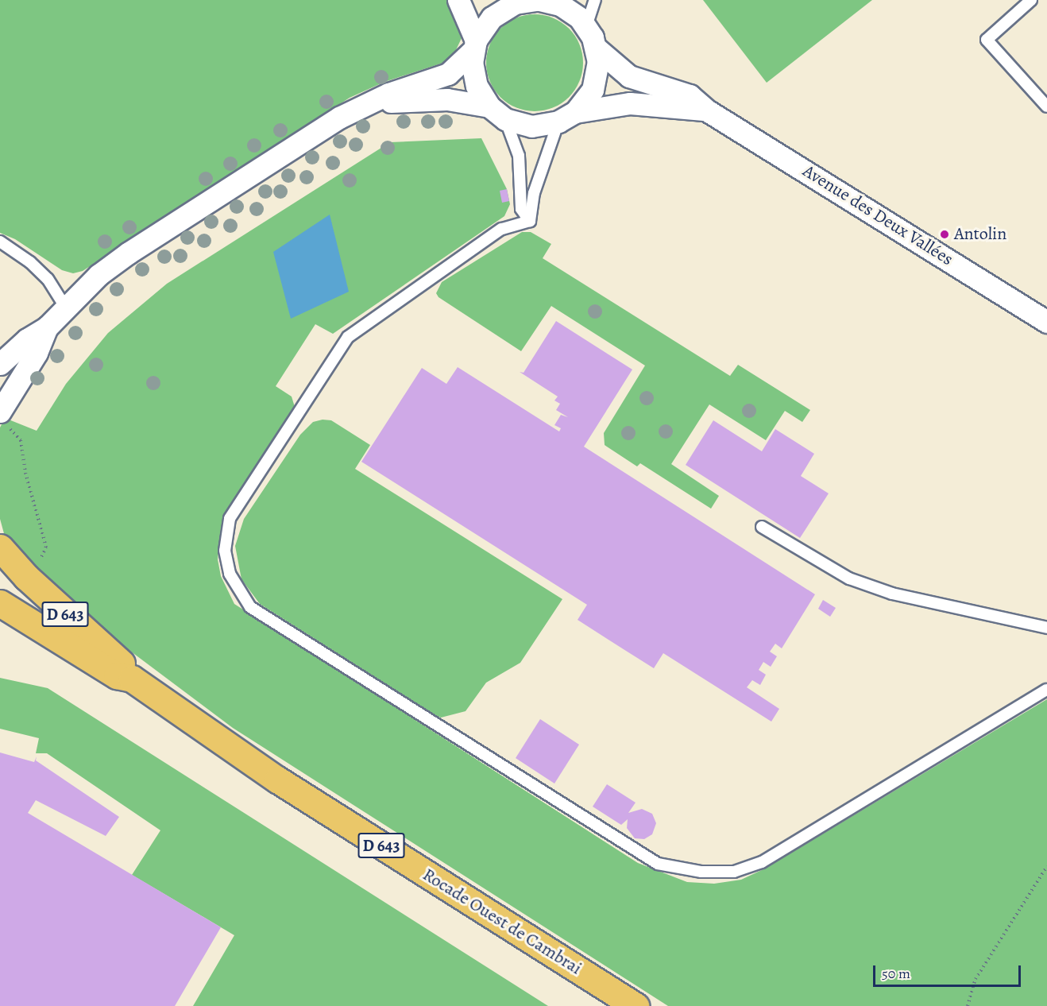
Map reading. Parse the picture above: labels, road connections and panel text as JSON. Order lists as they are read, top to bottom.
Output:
{
  "streets": {
    "highway": ["D 643", "Rocade Ouest de Cambrai"],
    "street": ["Avenue des Deux Vallées"]
  },
  "places": ["Antolin"],
  "scale_bar": "50 m"
}
